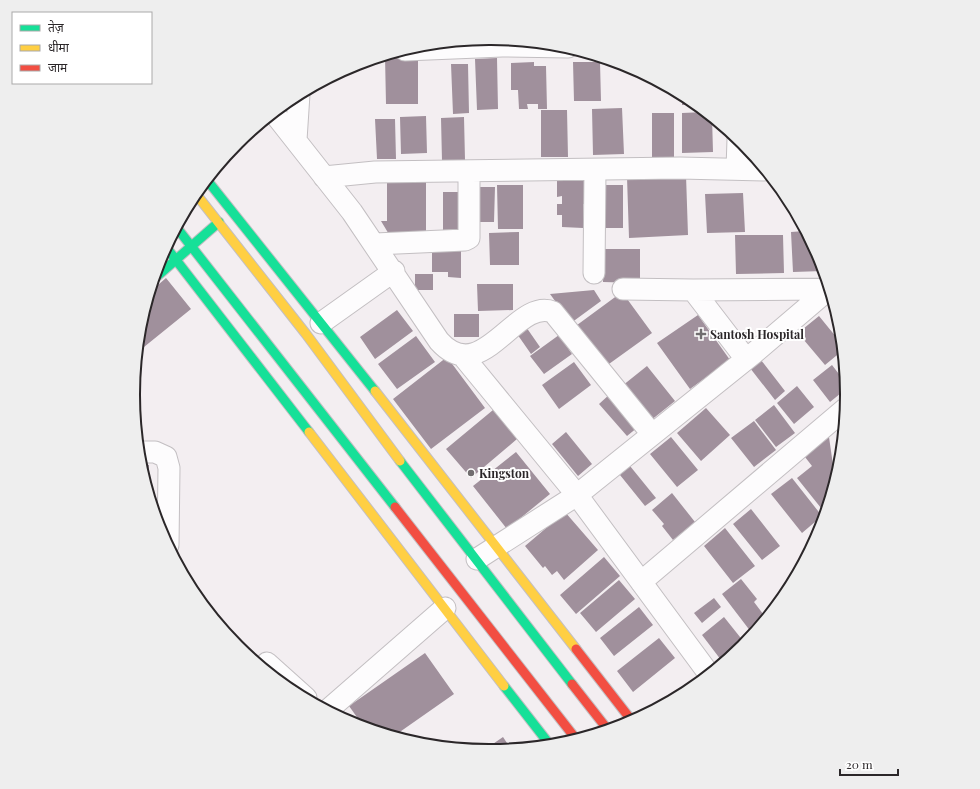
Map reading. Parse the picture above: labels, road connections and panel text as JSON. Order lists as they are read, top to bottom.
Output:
{
  "places": {
    "health": ["Santosh Hospital"],
    "other": ["Kingston"]
  },
  "legend": ["तेज़", "धीमा", "जाम"],
  "scale_bar": "20 m"
}
